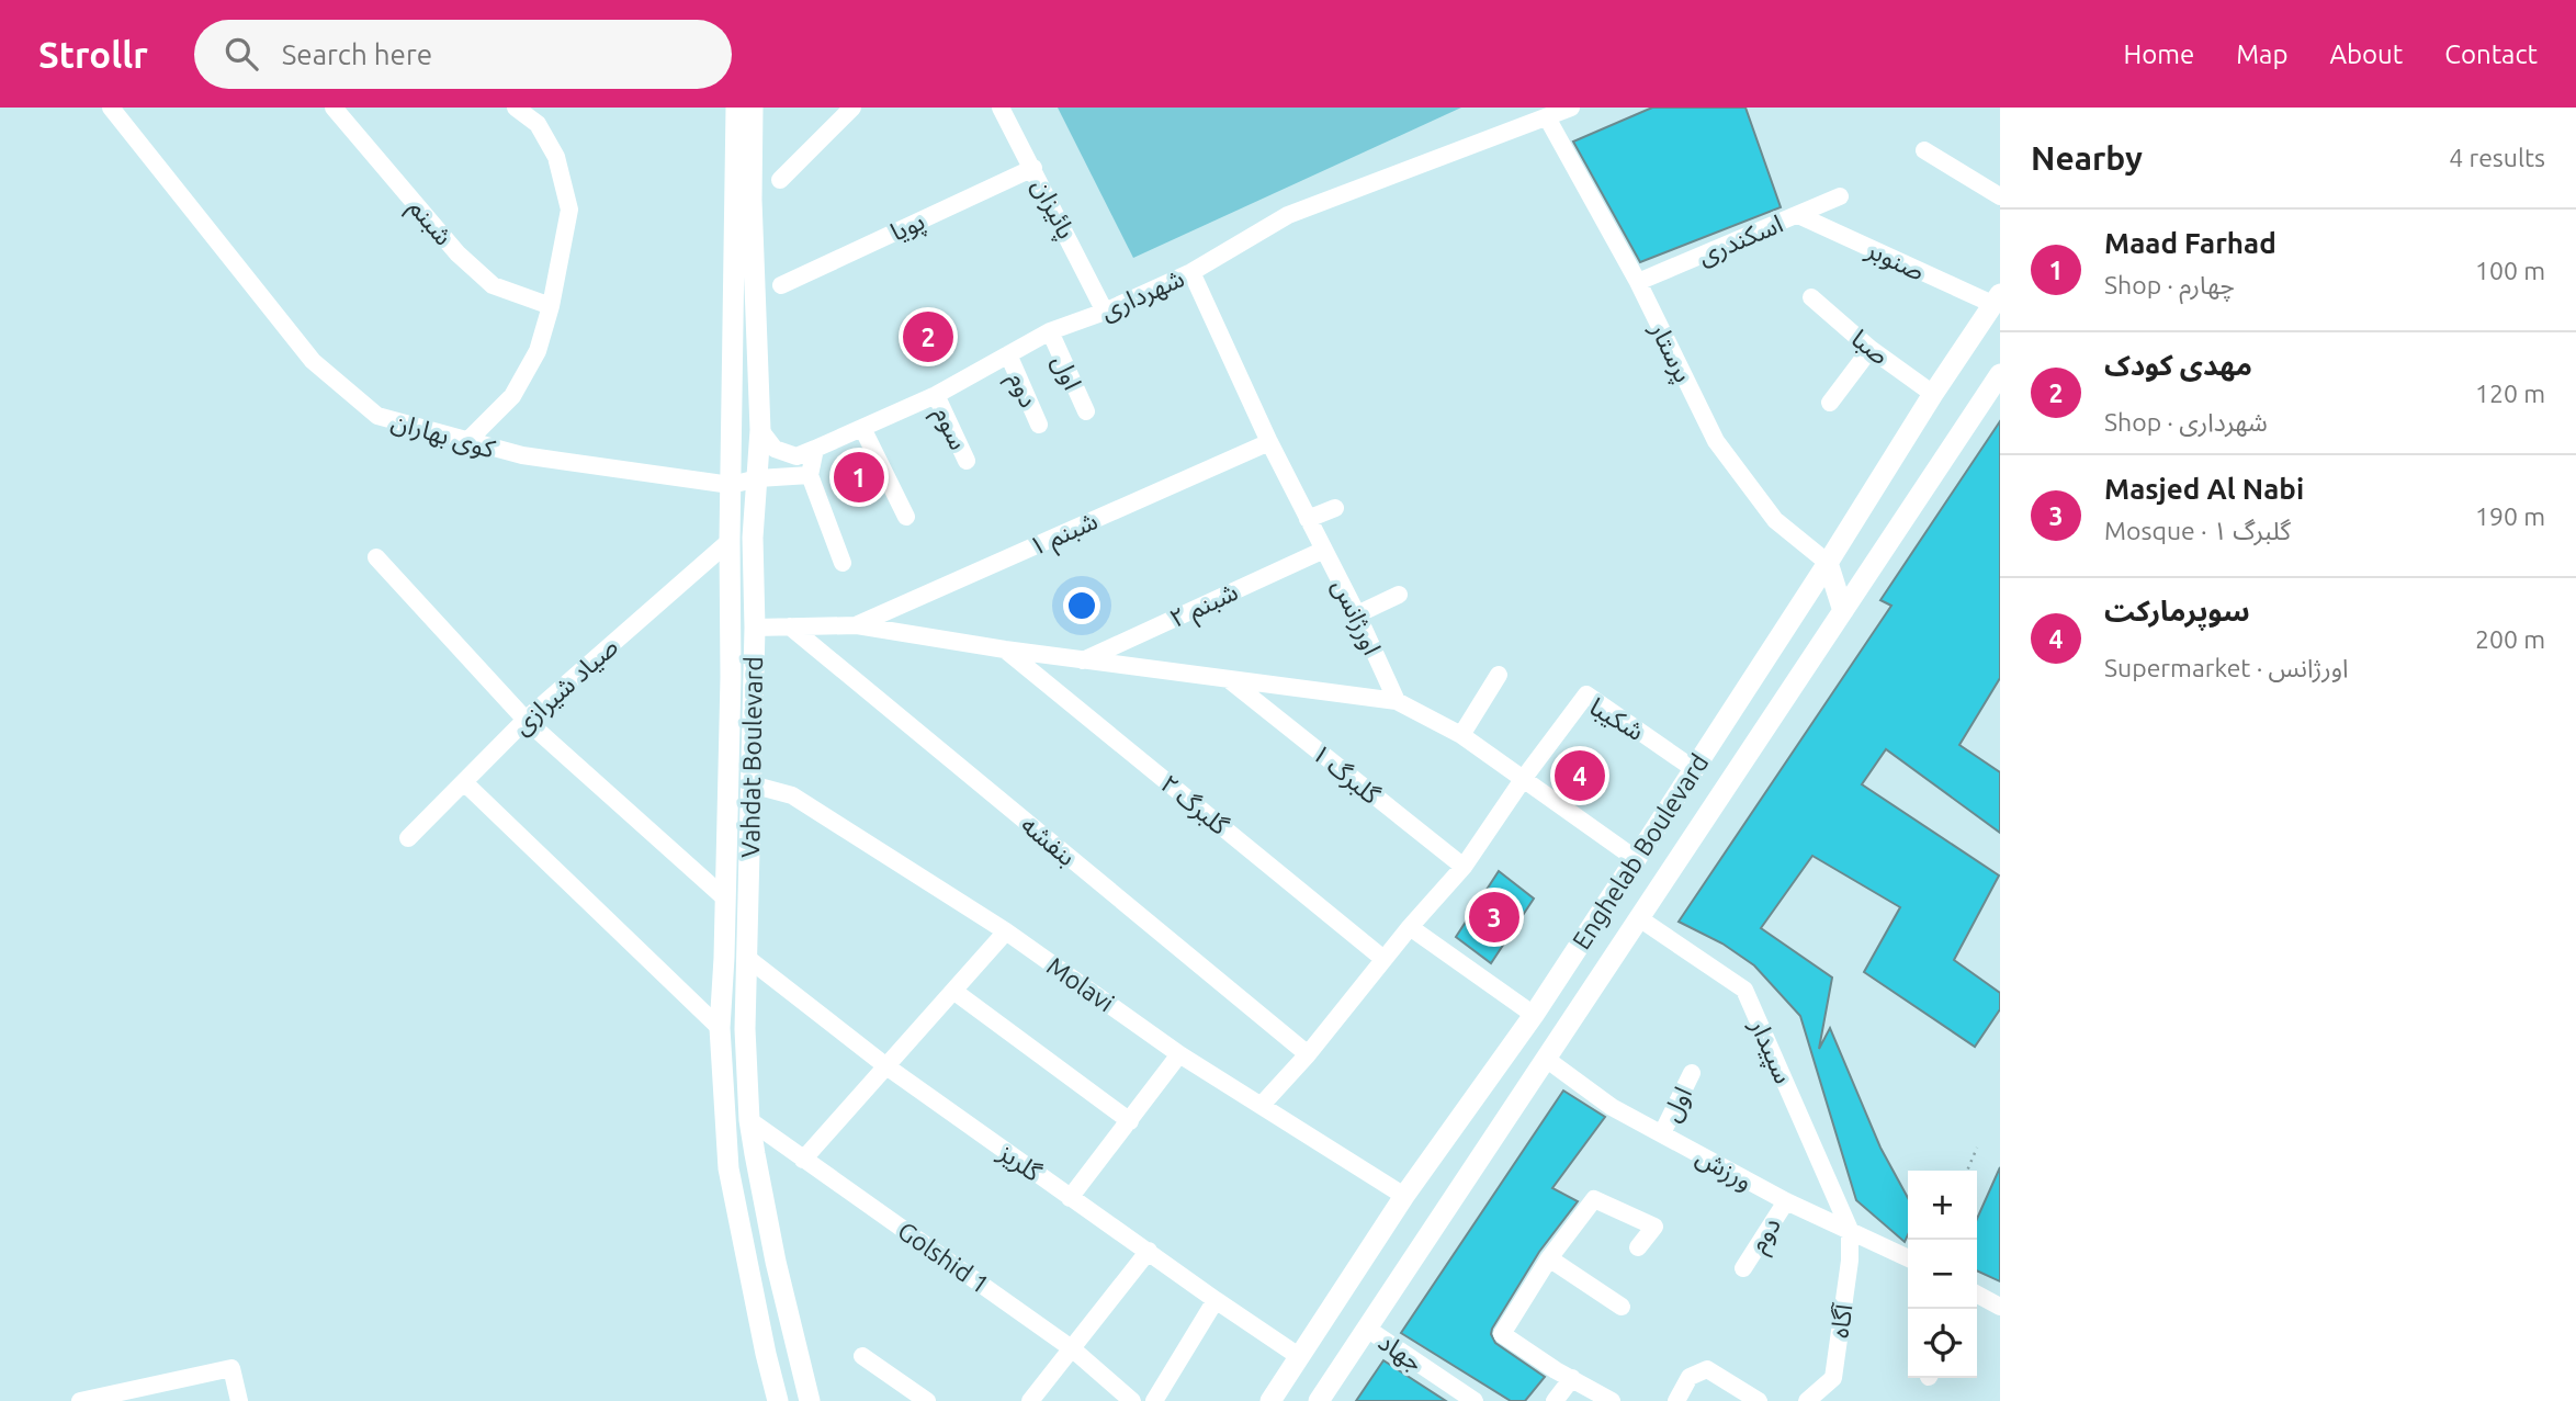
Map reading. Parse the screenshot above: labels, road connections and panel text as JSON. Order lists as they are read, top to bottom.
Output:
{
  "streets": {
    "main road": ["Vahdat Boulevard", "Enghelab Boulevard"],
    "street": [
      "پائیزان",
      "شبنم",
      "پویا",
      "اسکندری",
      "صنوبر",
      "شهرداری",
      "صبا",
      "پرستار",
      "اول",
      "دوم",
      "سوم",
      "کوی بهاران",
      "شبنم ۱",
      "شبنم ۲",
      "اورژانس",
      "صیاد شیرازی",
      "شکیبا",
      "گلبرگ ۱",
      "گلبرگ ۲",
      "بنفشه",
      "Molavi",
      "سپیدار",
      "گلریز",
      "ورزش",
      "Golshid 1",
      "آگاه",
      "جهاد"
    ]
  },
  "crossings": [
    ["پائیزان", "پویا"],
    ["پائیزان", "شهرداری"],
    ["اسکندری", "صنوبر"],
    ["اسکندری", "پرستار"],
    ["صنوبر", "Enghelab Boulevard"],
    ["شهرداری", "پرستار"],
    ["شهرداری", "اول"],
    ["شهرداری", "دوم"],
    ["شهرداری", "سوم"],
    ["شهرداری", "اورژانس"],
    ["صبا", "Enghelab Boulevard"],
    ["پرستار", "Enghelab Boulevard"],
    ["اول", "ورزش"],
    ["دوم", "ورزش"],
    ["کوی بهاران", "Vahdat Boulevard"],
    ["شبنم ۱", "اورژانس"],
    ["شبنم ۲", "اورژانس"],
    ["صیاد شیرازی", "Vahdat Boulevard"],
    ["شکیبا", "Enghelab Boulevard"],
    ["Vahdat Boulevard", "Molavi"],
    ["Vahdat Boulevard", "گلریز"],
    ["Vahdat Boulevard", "Golshid 1"],
    ["Enghelab Boulevard", "Molavi"],
    ["Enghelab Boulevard", "سپیدار"],
    ["Enghelab Boulevard", "گلریز"],
    ["Enghelab Boulevard", "ورزش"],
    ["Enghelab Boulevard", "جهاد"],
    ["سپیدار", "ورزش"],
    ["سپیدار", "آگاه"],
    ["ورزش", "آگاه"]
  ],
  "page": {
    "header": "Strollr",
    "search": "Search here",
    "nav": [
      "Home",
      "Map",
      "About",
      "Contact"
    ],
    "heading": ["Nearby", "4 results"],
    "list": [
      {
        "mark": "1",
        "name": "Maad Farhad",
        "note": "Shop · چهارم",
        "value": "100 m"
      },
      {
        "mark": "2",
        "name": "مهدی کودک",
        "note": "Shop · شهرداری",
        "value": "120 m"
      },
      {
        "mark": "3",
        "name": "Masjed Al Nabi",
        "note": "Mosque · گلبرگ ۱",
        "value": "190 m"
      },
      {
        "mark": "4",
        "name": "سوپرمارکت",
        "note": "Supermarket · اورژانس",
        "value": "200 m"
      }
    ],
    "pins": [
      "2",
      "1",
      "4",
      "3"
    ],
    "map_buttons": ["+", "−"]
  }
}
